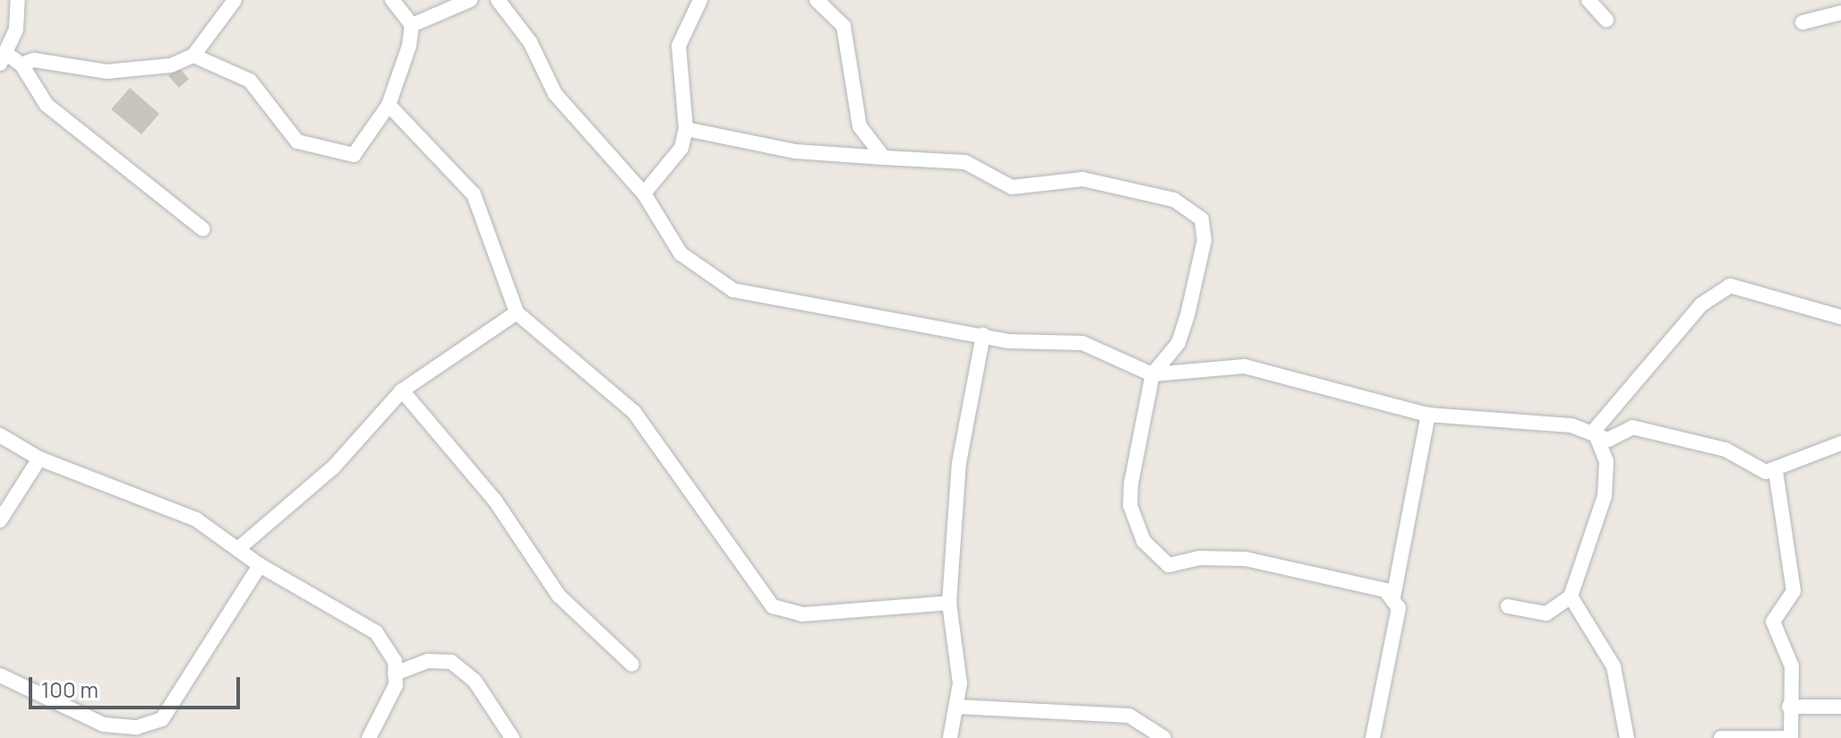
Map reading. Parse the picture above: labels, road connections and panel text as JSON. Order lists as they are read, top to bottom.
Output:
{
  "scale_bar": "100 m"
}
